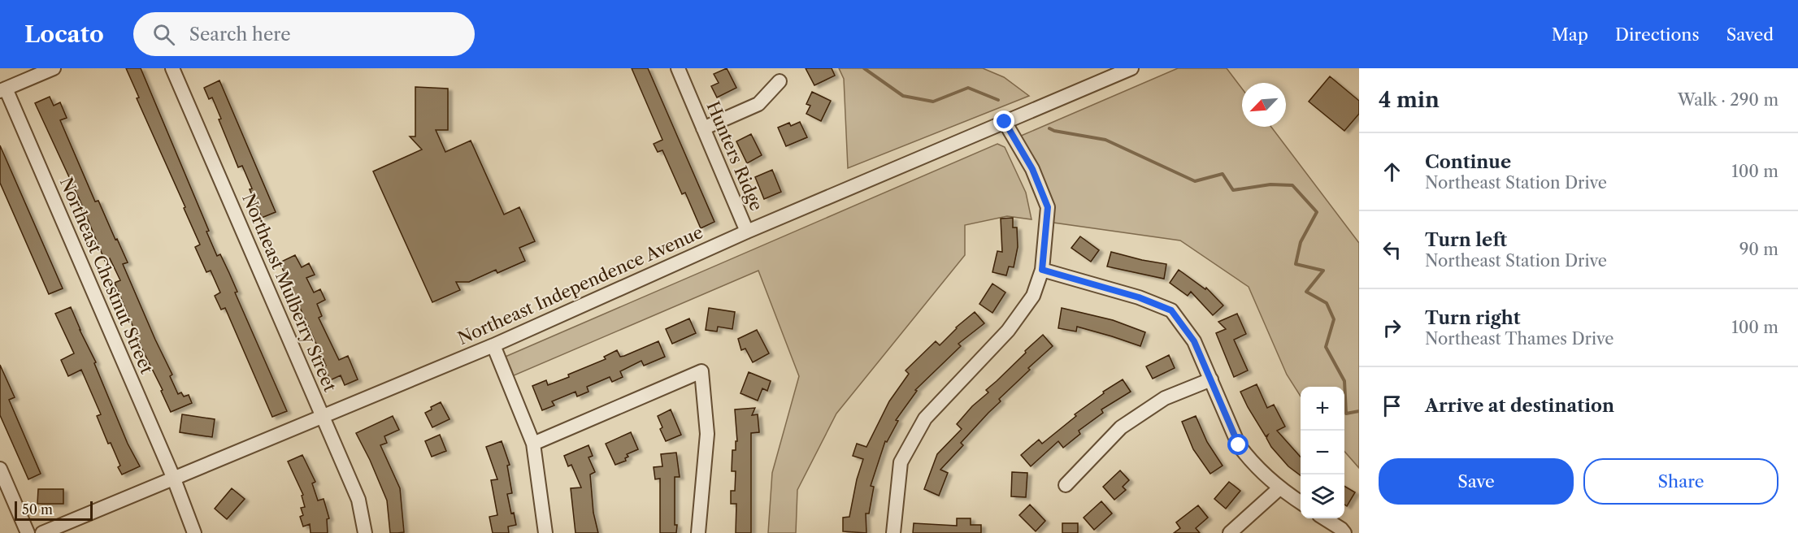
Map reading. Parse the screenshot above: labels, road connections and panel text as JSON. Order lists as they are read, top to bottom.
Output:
{
  "streets": {
    "street": [
      "Hunters Ridge",
      "Northeast Chestnut Street",
      "Northeast Independence Avenue",
      "Northeast Mulberry Street"
    ]
  },
  "crossings": [
    ["Hunters Ridge", "Northeast Independence Avenue"],
    ["Northeast Chestnut Street", "Northeast Independence Avenue"],
    ["Northeast Independence Avenue", "Northeast Mulberry Street"]
  ],
  "scale_bar": "50 m",
  "north": "bottom left",
  "page": {
    "header": "Locato",
    "search": "Search here",
    "nav": ["Map", "Directions", "Saved"],
    "heading": ["4 min", "Walk · 290 m"],
    "list": [
      ["Continue", "Northeast Station Drive", "100 m"],
      ["Turn left", "Northeast Station Drive", "90 m"],
      ["Turn right", "Northeast Thames Drive", "100 m"],
      "Arrive at destination"
    ],
    "map_buttons": ["+", "−"],
    "buttons": ["Save", "Share"],
    "scale": "50 m"
  }
}
